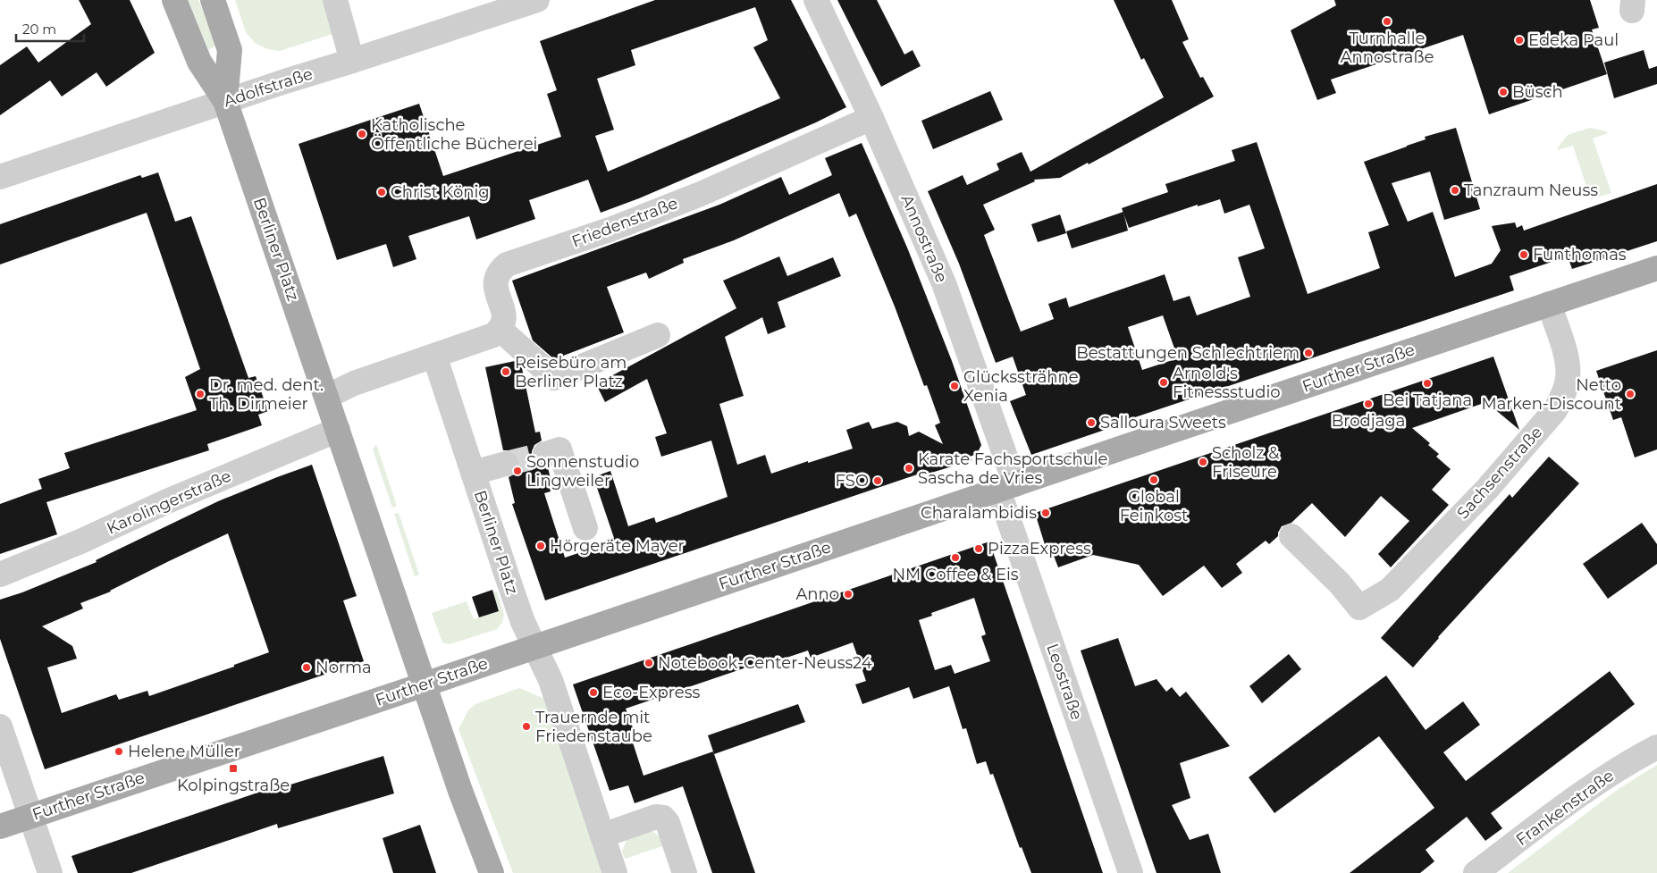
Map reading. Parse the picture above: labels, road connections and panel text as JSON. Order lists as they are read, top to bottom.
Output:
{
  "streets": {
    "main road": ["Berliner Platz", "Further Straße"],
    "street": [
      "Adolfstraße",
      "Friedenstraße",
      "Annostraße",
      "Sachsenstraße",
      "Karolingerstraße",
      "Leostraße",
      "Frankenstraße"
    ]
  },
  "crossings": [
    ["Adolfstraße", "Berliner Platz"],
    ["Friedenstraße", "Annostraße"],
    ["Annostraße", "Further Straße"],
    ["Annostraße", "Leostraße"],
    ["Berliner Platz", "Further Straße"],
    ["Berliner Platz", "Karolingerstraße"],
    ["Further Straße", "Sachsenstraße"],
    ["Further Straße", "Leostraße"]
  ],
  "places": {
    "other": [
      "Turnhalle Annostraße",
      "Edeka Paul",
      "Büsch",
      "Katholische Öffentliche Bücherei",
      "Tanzraum Neuss",
      "Christ König",
      "Funthomas",
      "Bestattungen Schlechtriem",
      "Reisebüro am Berliner Platz",
      "Arnold's Fitnessstudio",
      "Bei Tatjana",
      "Glückssträhne Xenia",
      "Dr. med. dent. Th. Dirmeier",
      "Netto Marken-Discount",
      "Brodjaga",
      "Salloura Sweets",
      "Scholz & Friseure",
      "Karate Fachsportschule Sascha de Vries",
      "Sonnenstudio Lingweiler",
      "Global Feinkost",
      "FSO",
      "Charalambidis",
      "Hörgeräte Mayer",
      "PizzaExpress",
      "NM Coffee & Eis",
      "Anno",
      "Notebook-Center-Neuss24",
      "Norma",
      "Eco-Express",
      "Trauernde mit Friedenstaube",
      "Helene Müller"
    ],
    "transit": ["Kolpingstraße"]
  },
  "scale_bar": "20 m"
}
